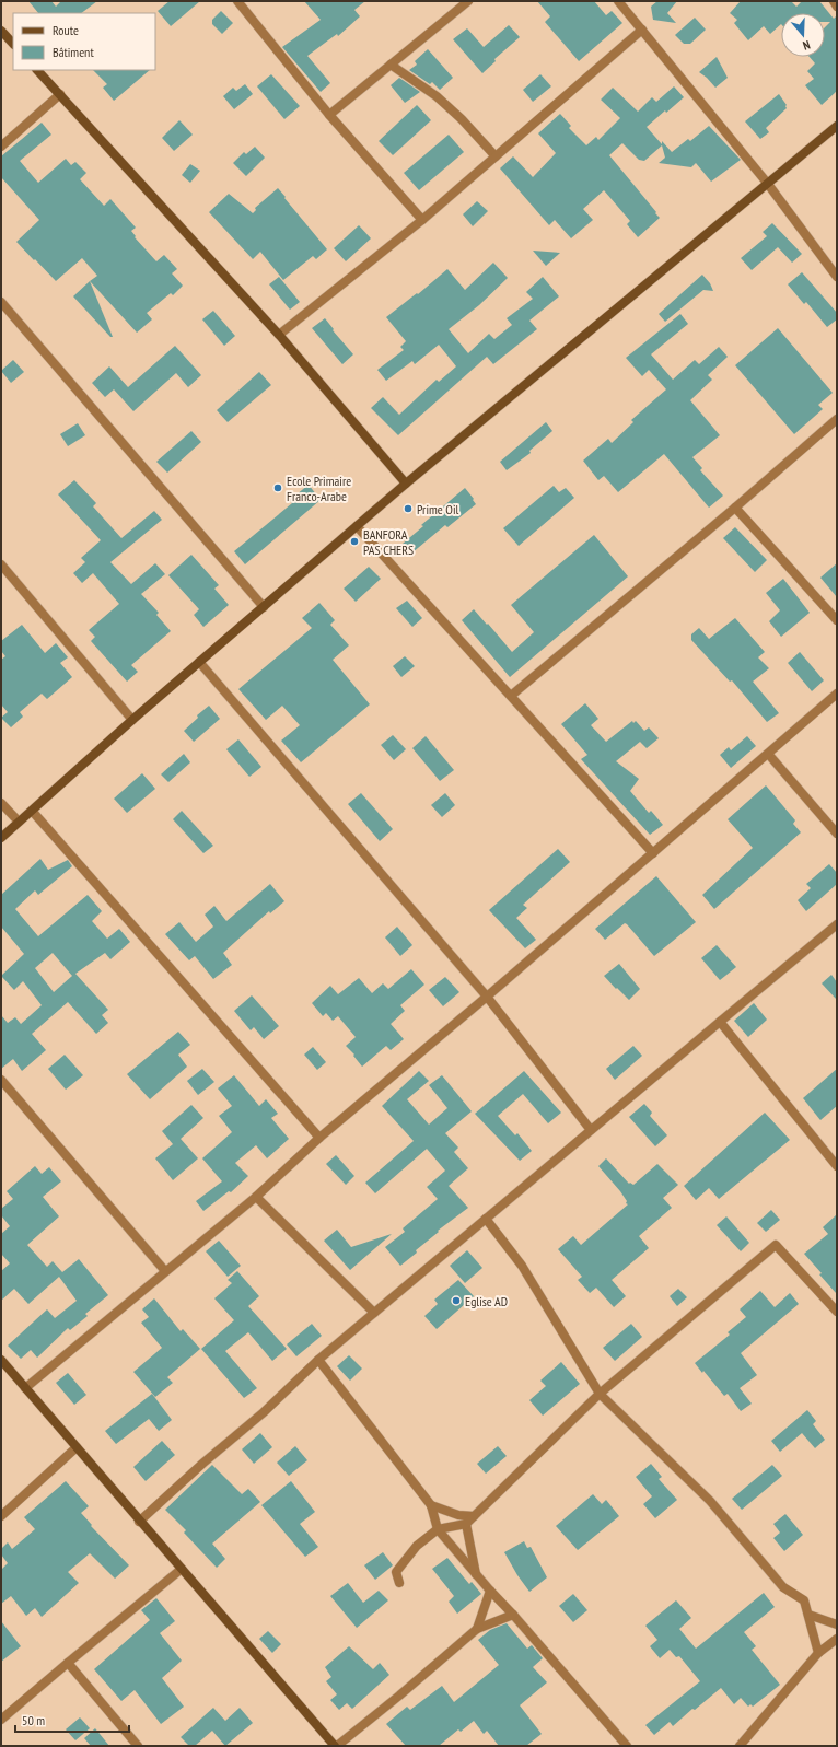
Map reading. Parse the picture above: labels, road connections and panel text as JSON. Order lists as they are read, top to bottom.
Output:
{
  "places": [
    "Ecole Primaire Franco-Arabe",
    "Prime Oil",
    "BANFORA PAS CHERS",
    "Eglise AD"
  ],
  "legend": ["Route", "Bâtiment"],
  "scale_bar": "50 m",
  "north": "bottom"
}
